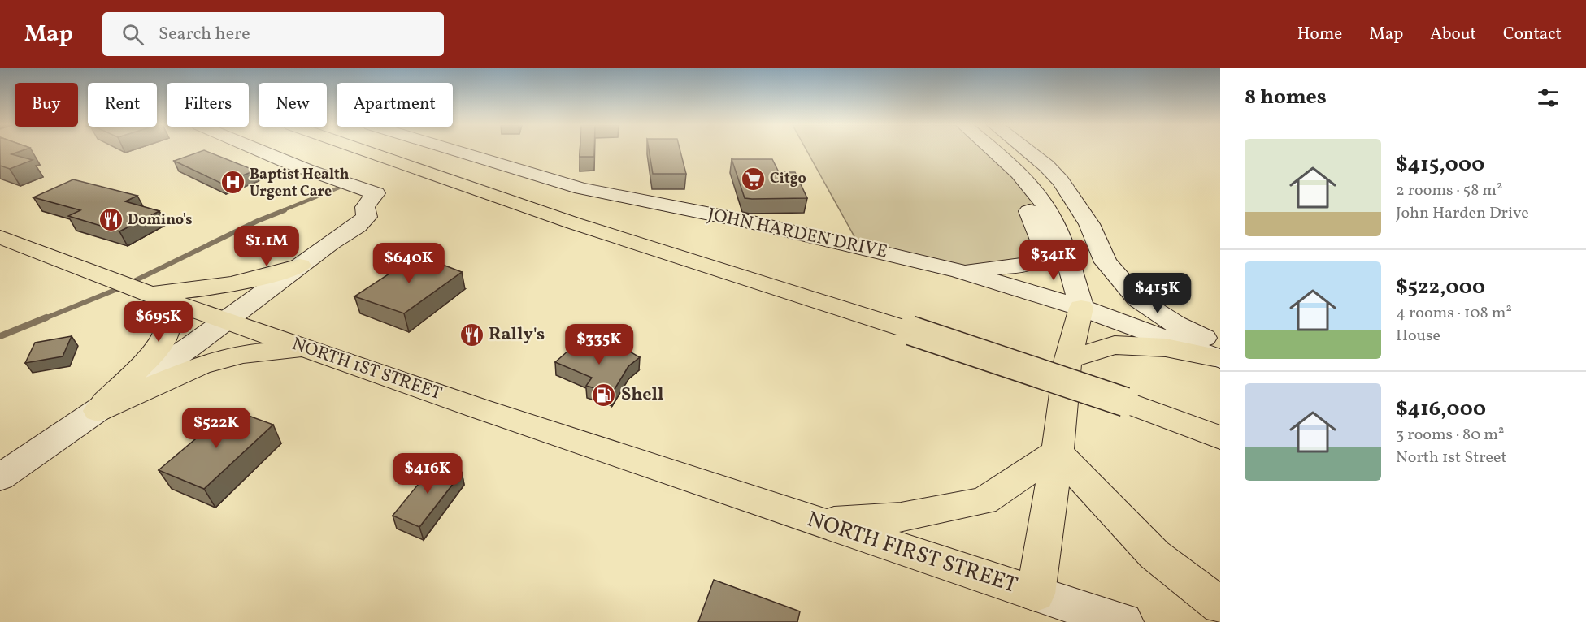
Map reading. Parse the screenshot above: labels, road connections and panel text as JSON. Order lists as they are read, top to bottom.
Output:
{
  "streets": {
    "main road": ["JOHN HARDEN DRIVE", "NORTH 1ST STREET", "NORTH FIRST STREET"]
  },
  "crossings": [
    ["JOHN HARDEN DRIVE", "NORTH FIRST STREET"],
    ["NORTH 1ST STREET", "NORTH FIRST STREET"]
  ],
  "places": {
    "supermarket": ["Citgo"],
    "hospital": ["Baptist Health Urgent Care"],
    "restaurant": ["Domino's", "Rally's"],
    "fuel station": ["Shell"]
  },
  "page": {
    "header": "Map",
    "search": "Search here",
    "nav": [
      "Home",
      "Map",
      "About",
      "Contact"
    ],
    "heading": "8 homes",
    "chip": [
      "Buy",
      "Rent",
      "Filters",
      "New",
      "Apartment"
    ],
    "list": [
      {
        "name": "$415,000",
        "note": "2 rooms · 58 m² · John Harden Drive"
      },
      {
        "name": "$522,000",
        "note": "4 rooms · 108 m² · House"
      },
      {
        "name": "$416,000",
        "note": "3 rooms · 80 m² · North 1st Street"
      }
    ],
    "price": [
      "$1.1M",
      "$341K",
      "$640K",
      "$415K",
      "$695K",
      "$335K",
      "$522K",
      "$416K"
    ]
  }
}
